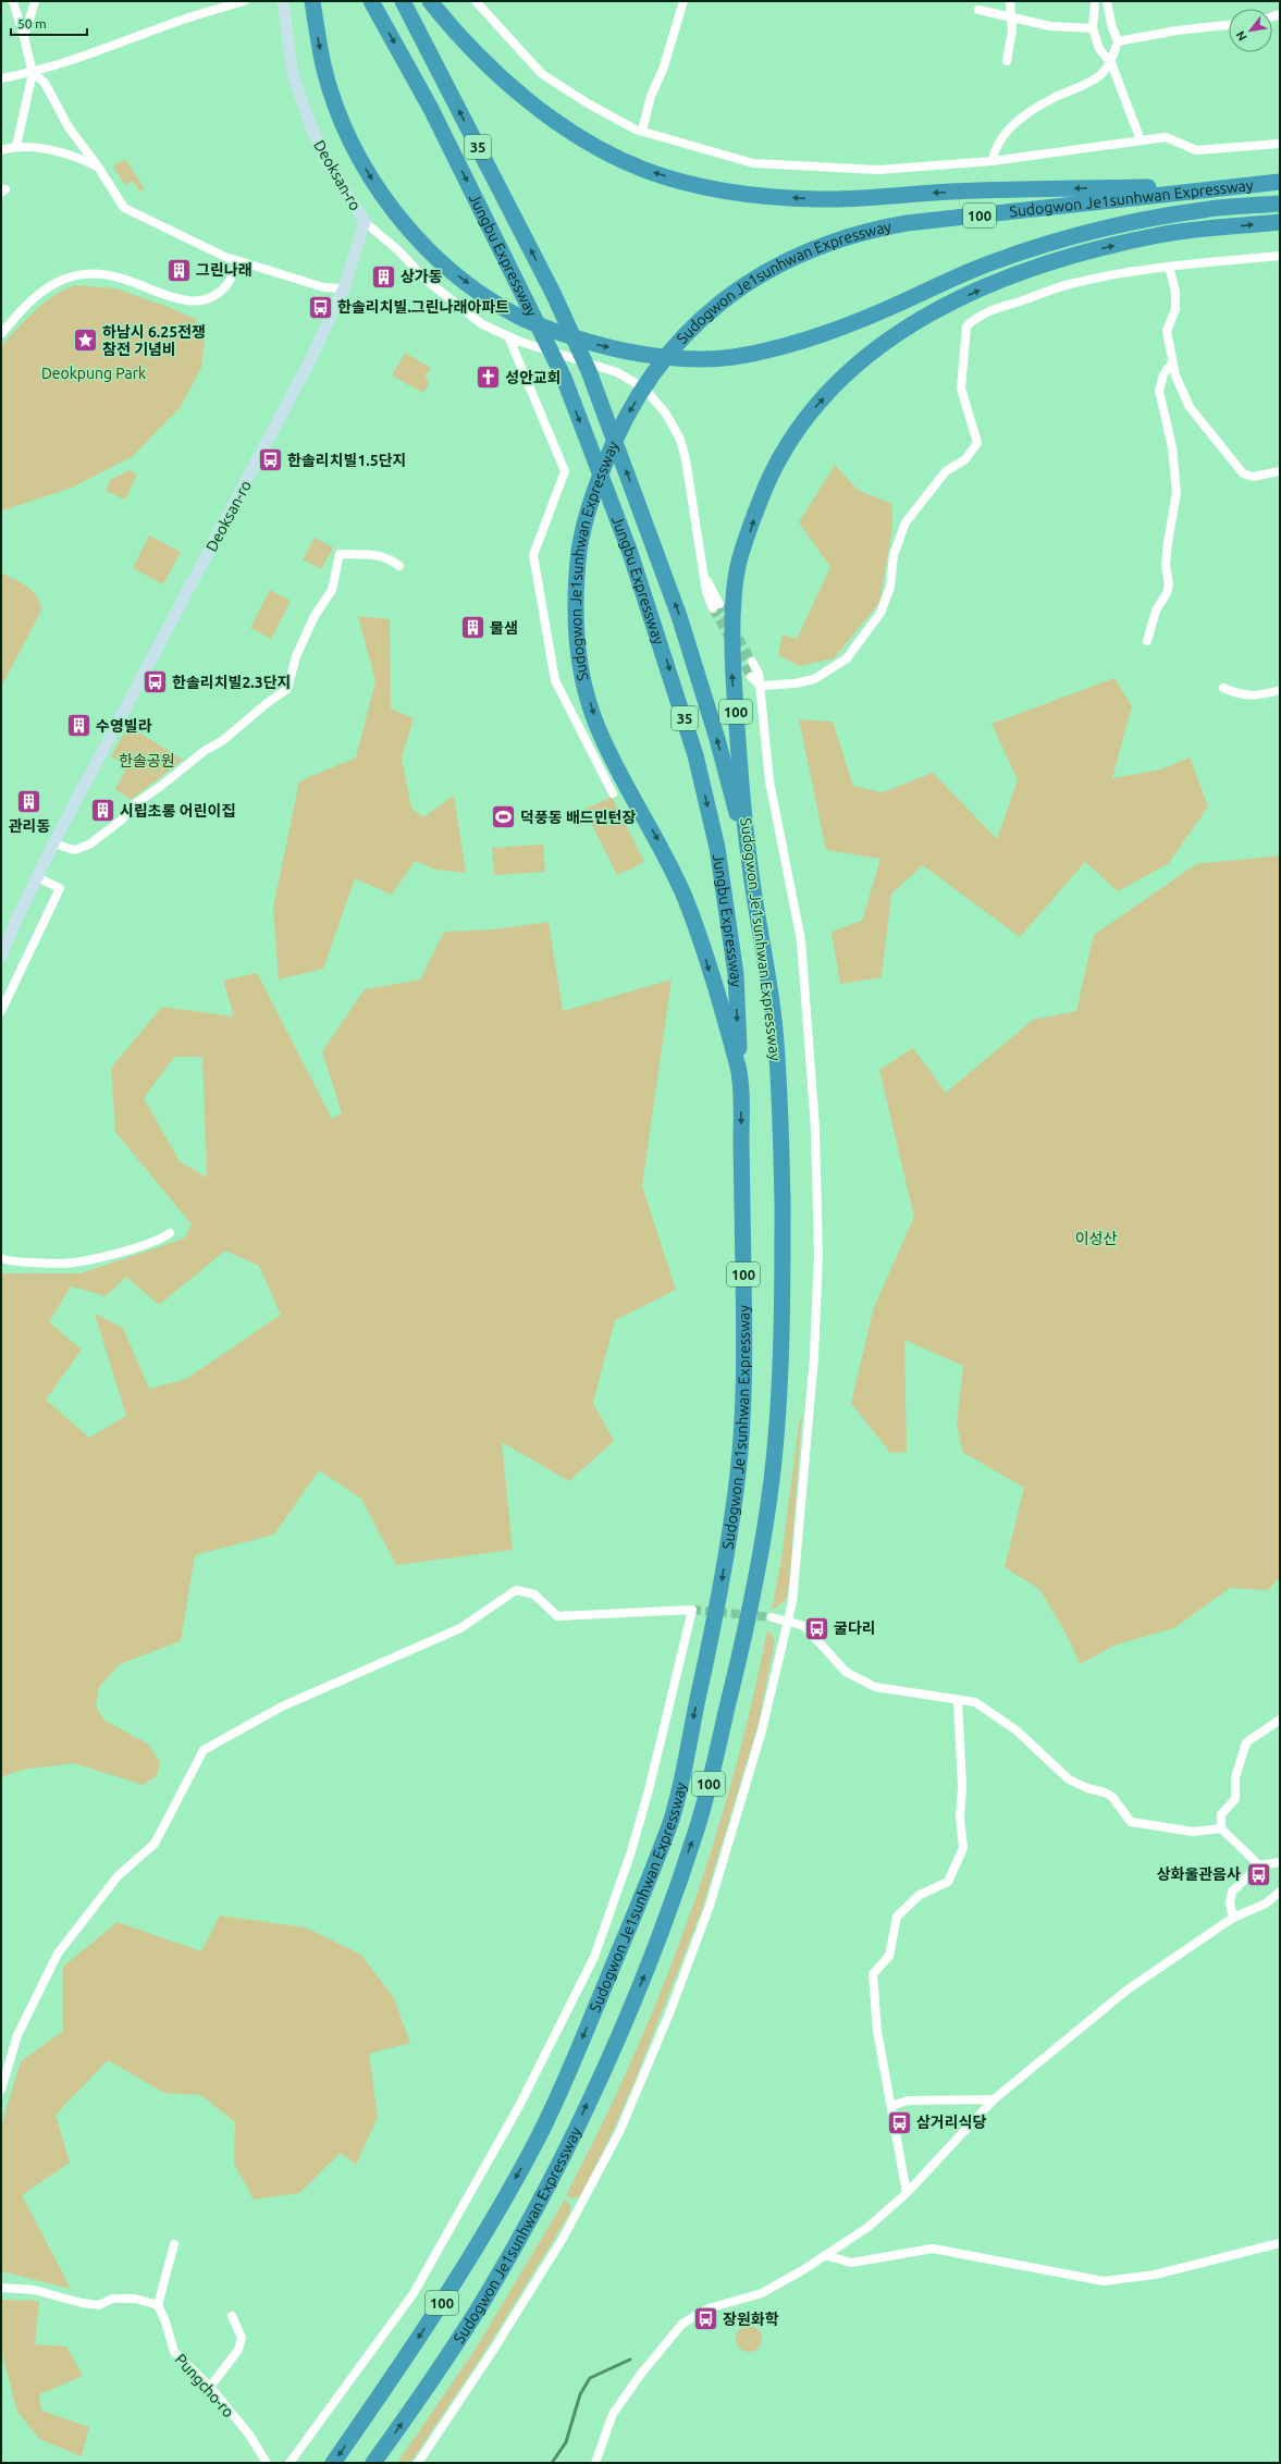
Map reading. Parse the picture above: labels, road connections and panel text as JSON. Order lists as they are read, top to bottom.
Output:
{
  "streets": {
    "highway": [
      "35",
      "Sudogwon Je1sunhwan Expressway",
      "100",
      "Jungbu Expressway"
    ],
    "main road": ["Deoksan-ro"],
    "street": ["Pungcho-ro"]
  },
  "crossings": [
    ["Sudogwon Je1sunhwan Expressway", "Jungbu Expressway"]
  ],
  "parks": ["Deokpung Park", "한솔공원", "이성산"],
  "places": {
    "building": [
      "그린나래",
      "상가동",
      "물샘",
      "수영빌라",
      "관리동",
      "시립초롱 어린이집"
    ],
    "bus stop": [
      "한솔리치빌.그린나래아파트",
      "한솔리치빌1.5단지",
      "한솔리치빌2.3단지",
      "굴다리",
      "상화울관음사",
      "삼거리식당",
      "장원화학"
    ],
    "place": ["하남시 6.25전쟁 참전 기념비"],
    "church": ["성안교회"],
    "sports": ["덕풍동 배드민턴장"]
  },
  "scale_bar": "50 m",
  "north": "bottom left"
}
